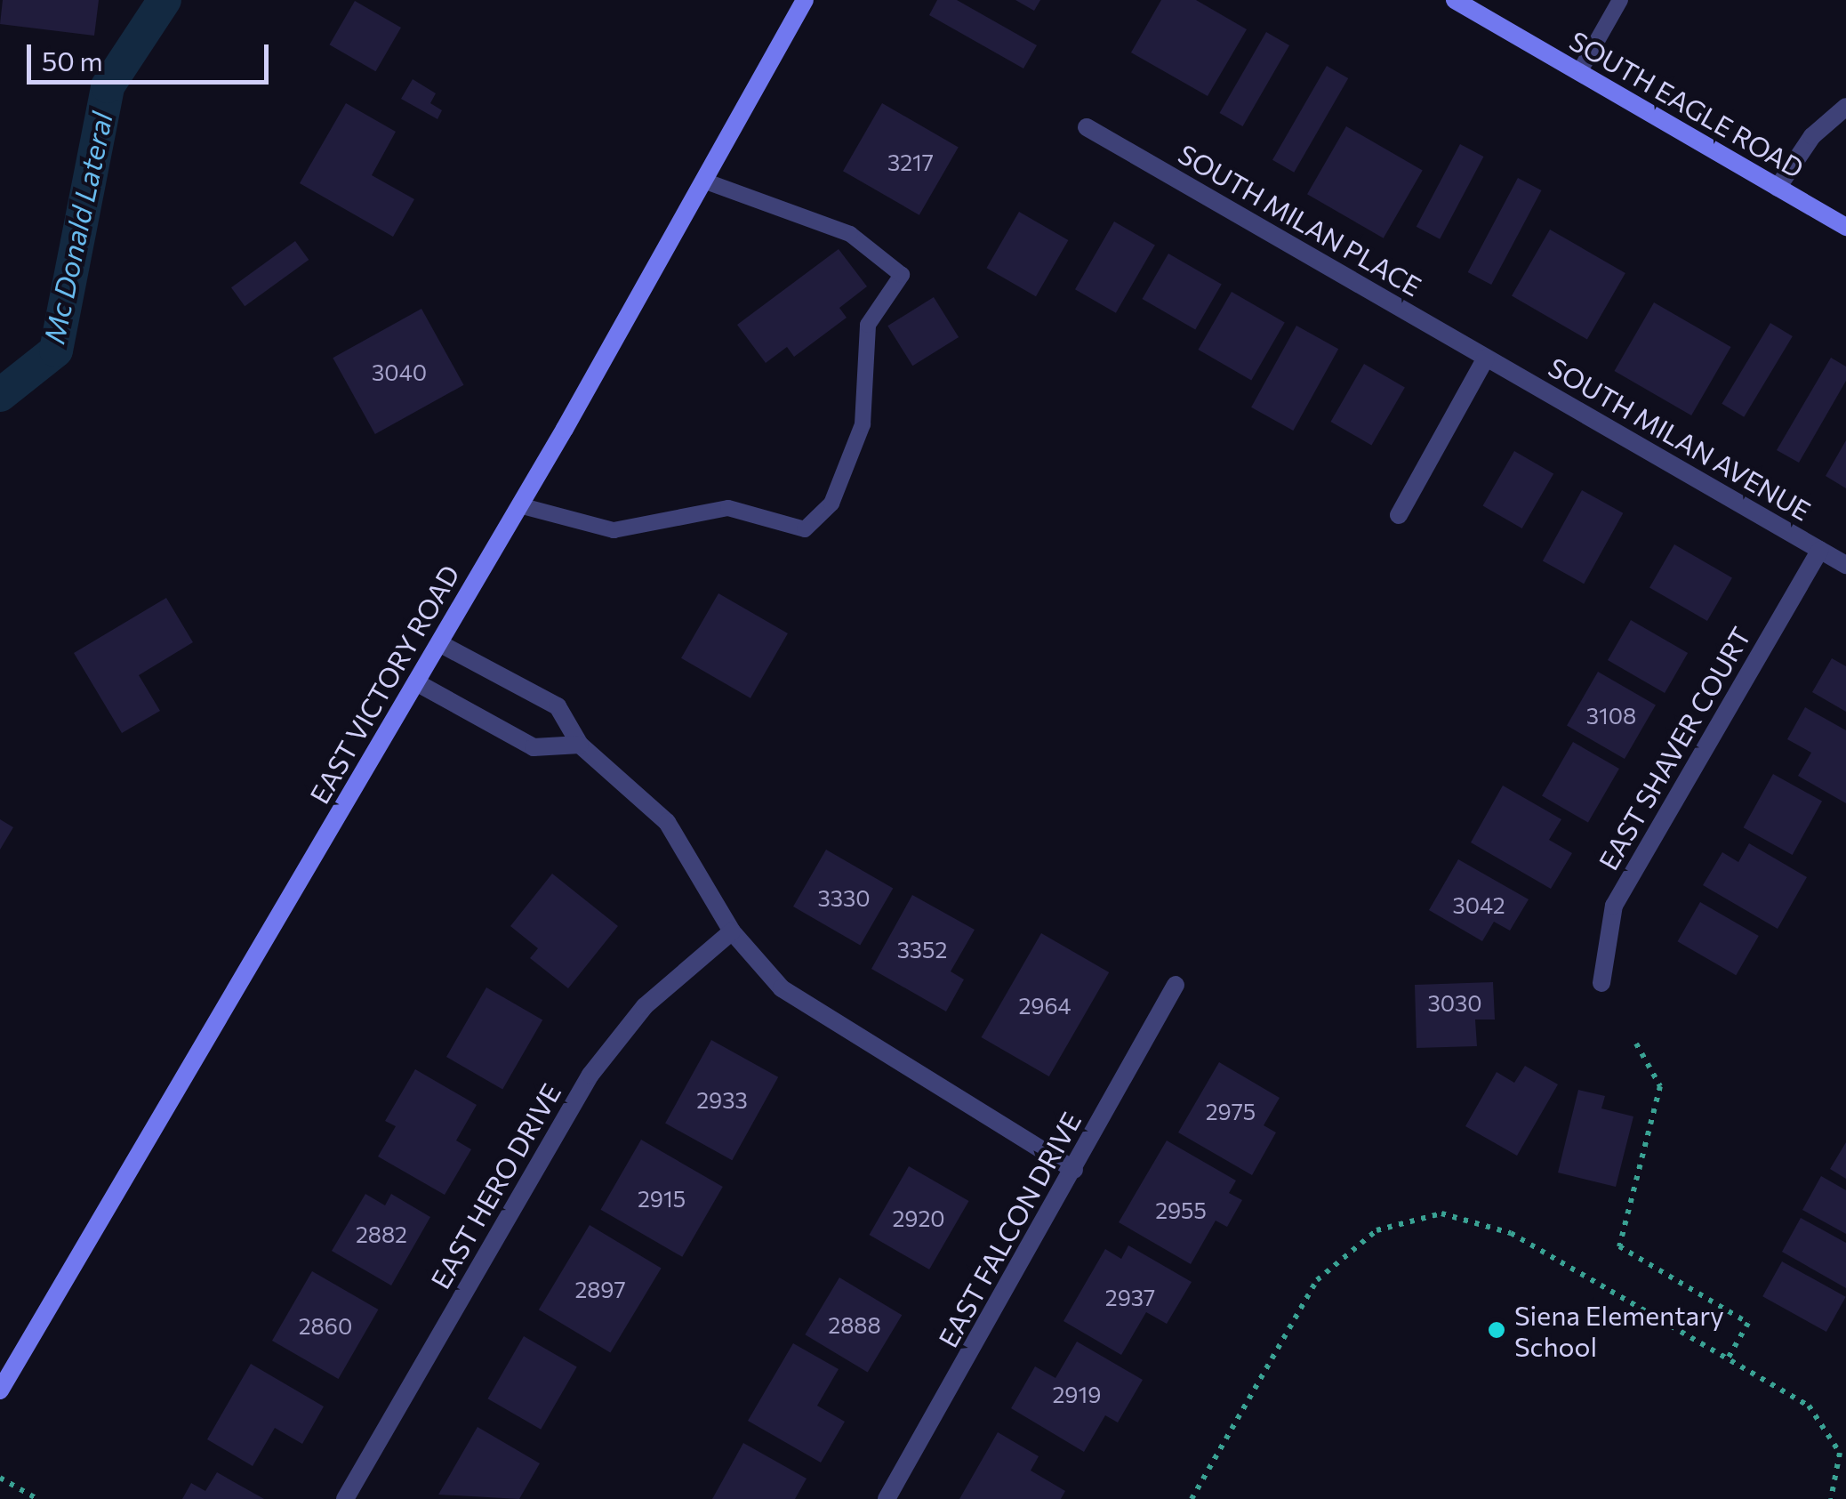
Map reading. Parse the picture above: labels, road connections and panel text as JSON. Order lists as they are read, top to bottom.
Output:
{
  "streets": {
    "main road": ["SOUTH EAGLE ROAD", "EAST VICTORY ROAD"],
    "street": [
      "SOUTH MILAN PLACE",
      "SOUTH MILAN AVENUE",
      "EAST SHAVER COURT",
      "EAST HERO DRIVE",
      "EAST FALCON DRIVE"
    ]
  },
  "crossings": [
    ["SOUTH MILAN PLACE", "SOUTH MILAN AVENUE"],
    ["SOUTH MILAN AVENUE", "EAST SHAVER COURT"]
  ],
  "water": ["Mc Donald Lateral"],
  "places": ["Siena Elementary School"],
  "house_numbers": [
    "3217",
    "3040",
    "3108",
    "3330",
    "3042",
    "3352",
    "3030",
    "2964",
    "2933",
    "2975",
    "2915",
    "2955",
    "2920",
    "2882",
    "2897",
    "2937",
    "2888",
    "2860",
    "2919"
  ],
  "scale_bar": "50 m"
}
